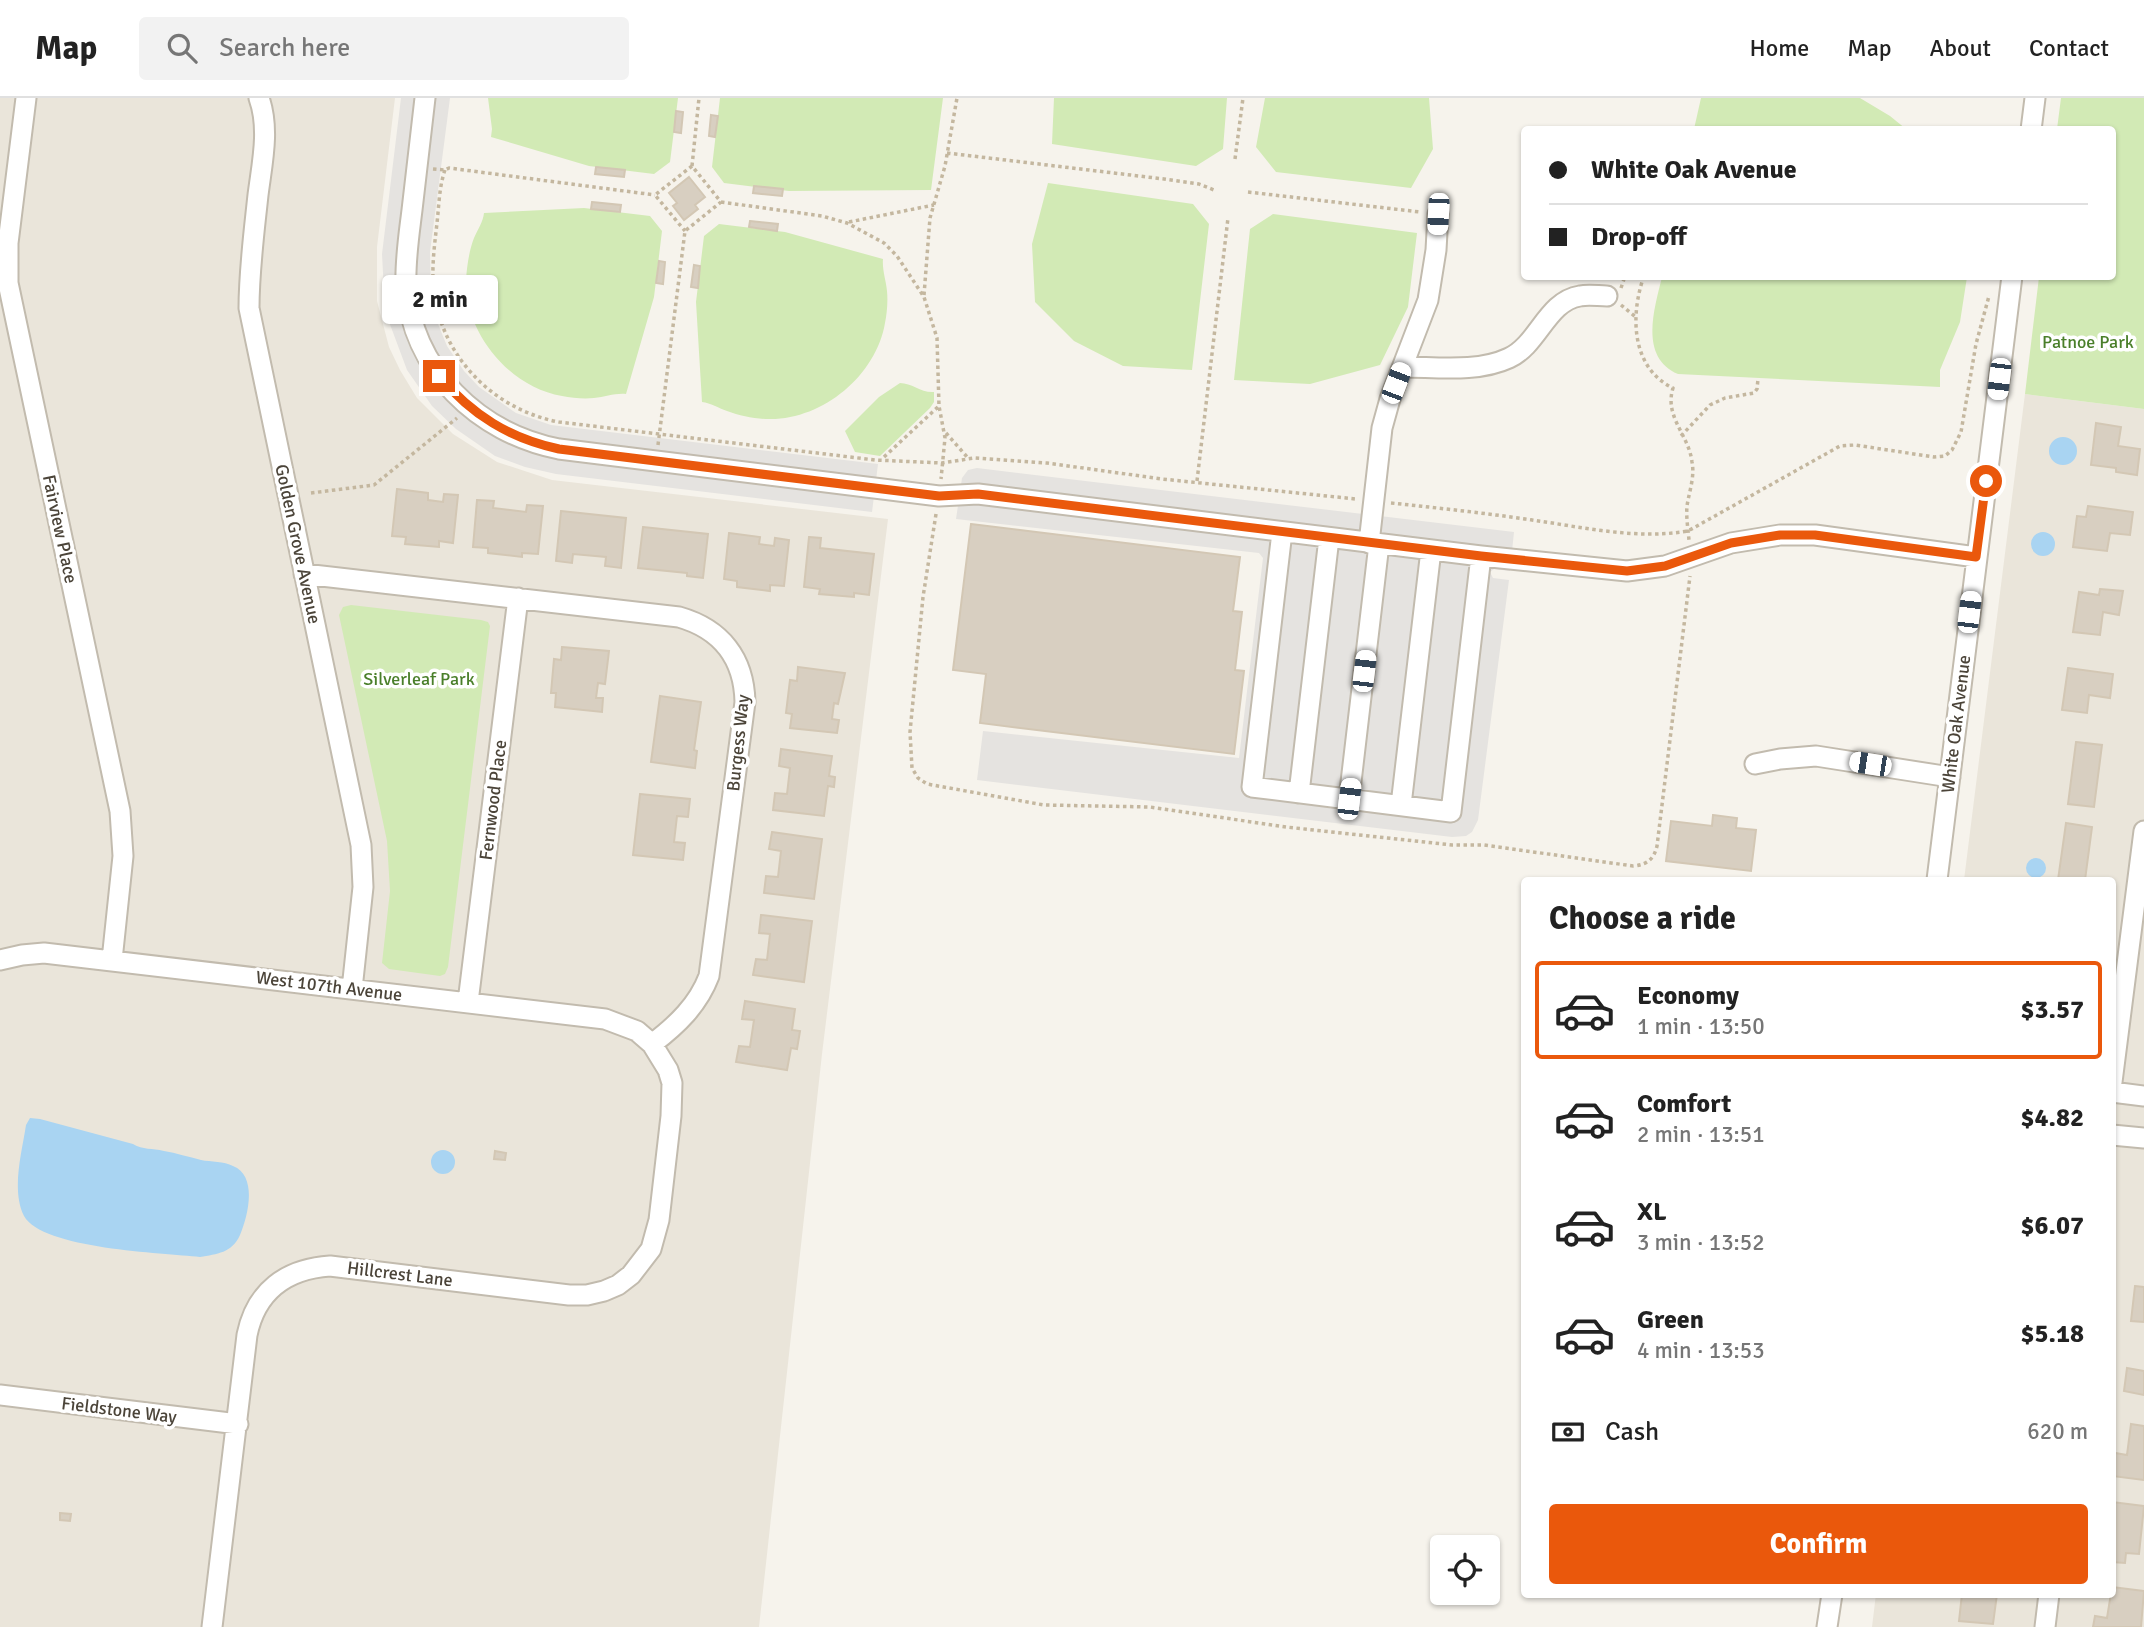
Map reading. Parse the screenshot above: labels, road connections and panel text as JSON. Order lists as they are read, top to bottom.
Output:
{
  "streets": {
    "street": [
      "Fairview Place",
      "Golden Grove Avenue",
      "White Oak Avenue",
      "Burgess Way",
      "Fernwood Place",
      "West 107th Avenue",
      "Hillcrest Lane",
      "Fieldstone Way"
    ]
  },
  "crossings": [
    ["Fairview Place", "West 107th Avenue"],
    ["Golden Grove Avenue", "Burgess Way"],
    ["Golden Grove Avenue", "West 107th Avenue"],
    ["Burgess Way", "Fernwood Place"],
    ["Burgess Way", "West 107th Avenue"],
    ["Burgess Way", "Hillcrest Lane"],
    ["Fernwood Place", "West 107th Avenue"],
    ["West 107th Avenue", "Hillcrest Lane"],
    ["Hillcrest Lane", "Fieldstone Way"]
  ],
  "parks": ["Patnoe Park", "Silverleaf Park"],
  "page": {
    "header": "Map",
    "search": "Search here",
    "nav": [
      "Home",
      "Map",
      "About",
      "Contact"
    ],
    "banner": ["White Oak Avenue", "Drop-off"],
    "bubble": "2 min",
    "heading": "Choose a ride",
    "list": [
      {
        "name": "Economy",
        "note": "1 min · 13:50",
        "value": "$3.57"
      },
      {
        "name": "Comfort",
        "note": "2 min · 13:51",
        "value": "$4.82"
      },
      {
        "name": "XL",
        "note": "3 min · 13:52",
        "value": "$6.07"
      },
      {
        "name": "Green",
        "note": "4 min · 13:53",
        "value": "$5.18"
      }
    ],
    "pay": ["Cash", "620 m"],
    "buttons": "Confirm"
  }
}
